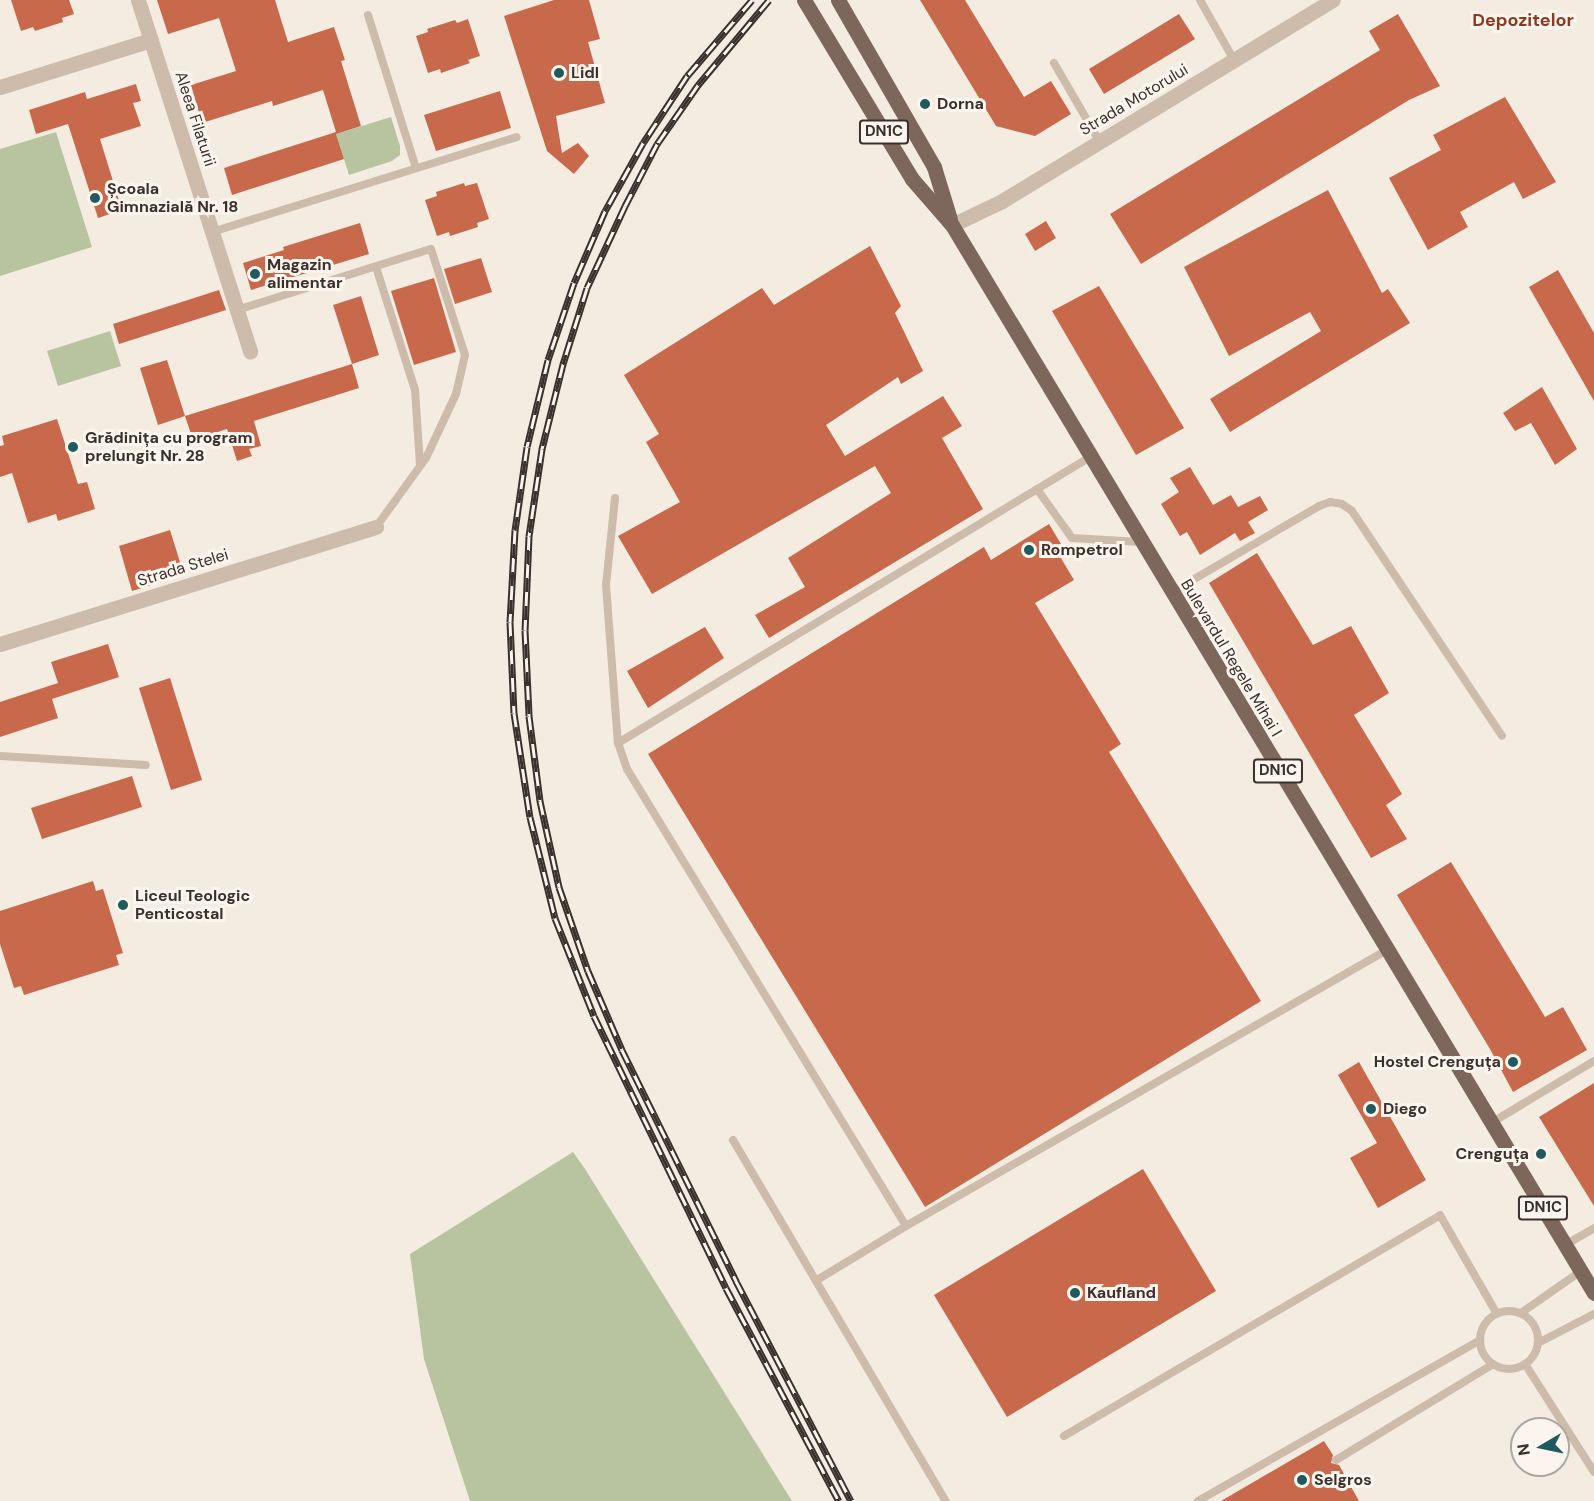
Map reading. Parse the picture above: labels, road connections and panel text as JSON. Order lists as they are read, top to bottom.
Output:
{
  "streets": {
    "main road": ["DN1C", "Bulevardul Regele Mihai I"],
    "street": ["Strada Motorului", "Aleea Filaturii", "Strada Stelei"]
  },
  "crossings": [
    ["Strada Motorului", "Bulevardul Regele Mihai I"]
  ],
  "districts": ["Depozitelor"],
  "places": [
    "Lidl",
    "Dorna",
    "Școala Gimnazială Nr. 18",
    "Magazin alimentar",
    "Grădinița cu program prelungit Nr. 28",
    "Rompetrol",
    "Liceul Teologic Penticostal",
    "Hostel Crenguța",
    "Diego",
    "Crenguța",
    "Kaufland",
    "Selgros"
  ],
  "north": "left"
}
